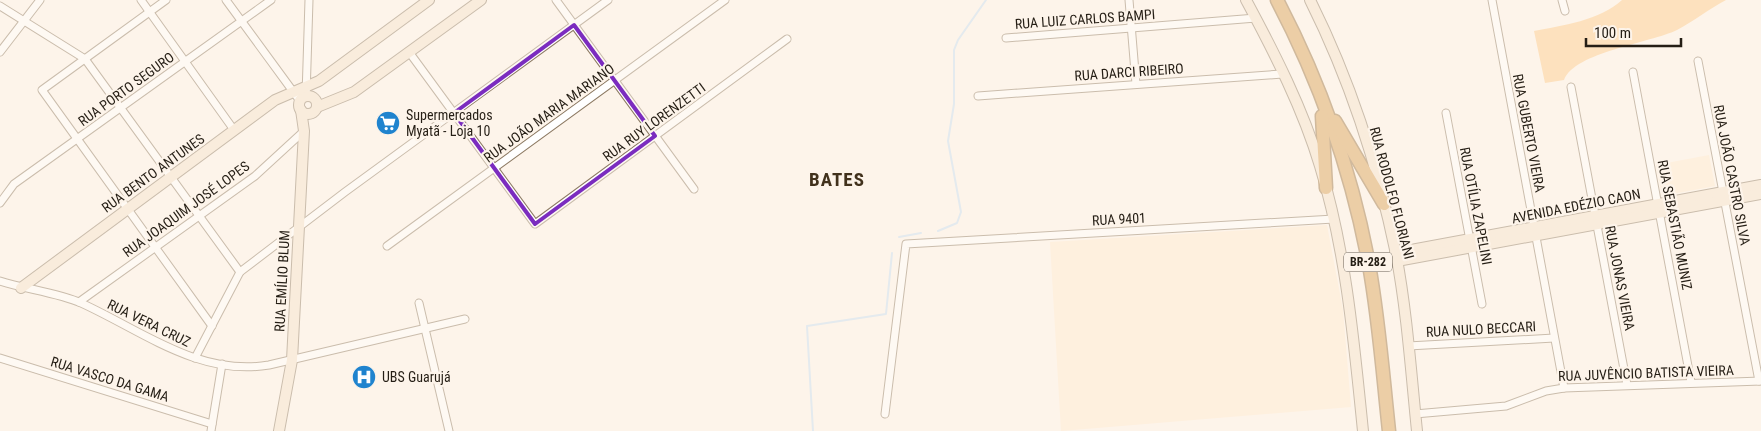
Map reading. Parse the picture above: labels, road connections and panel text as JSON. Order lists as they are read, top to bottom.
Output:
{
  "streets": {
    "highway": ["BR-282"],
    "main road": [
      "RUA BENTO ANTUNES",
      "RUA RODOLFO FLORIANI",
      "AVENIDA EDÉZIO CAON",
      "RUA EMÍLIO BLUM"
    ],
    "street": [
      "RUA LUIZ CARLOS BAMPI",
      "RUA DARCI RIBEIRO",
      "RUA PORTO SEGURO",
      "RUA JOÃO MARIA MARIANO",
      "RUA RUY LORENZETTI",
      "RUA GUBERTO VIEIRA",
      "RUA JOÃO CASTRO SILVA",
      "RUA OTÍLIA ZAPELINI",
      "RUA JOAQUIM JOSÉ LOPES",
      "RUA 9401",
      "RUA SEBASTIÃO MUNIZ",
      "RUA JONAS VIEIRA",
      "RUA VERA CRUZ",
      "RUA NULO BECCARI",
      "RUA JUVÊNCIO BATISTA VIEIRA",
      "RUA VASCO DA GAMA"
    ]
  },
  "crossings": [
    ["RUA JOÃO MARIA MARIANO", "RUA RUY LORENZETTI"],
    ["RUA GUBERTO VIEIRA", "AVENIDA EDÉZIO CAON"],
    ["RUA GUBERTO VIEIRA", "RUA NULO BECCARI"],
    ["RUA GUBERTO VIEIRA", "RUA JUVÊNCIO BATISTA VIEIRA"],
    ["RUA BENTO ANTUNES", "RUA EMÍLIO BLUM"],
    ["RUA BENTO ANTUNES", "RUA VERA CRUZ"],
    ["RUA JOÃO CASTRO SILVA", "AVENIDA EDÉZIO CAON"],
    ["RUA JOÃO CASTRO SILVA", "RUA JUVÊNCIO BATISTA VIEIRA"],
    ["RUA RODOLFO FLORIANI", "AVENIDA EDÉZIO CAON"],
    ["RUA RODOLFO FLORIANI", "RUA NULO BECCARI"],
    ["RUA RODOLFO FLORIANI", "RUA JUVÊNCIO BATISTA VIEIRA"],
    ["RUA OTÍLIA ZAPELINI", "AVENIDA EDÉZIO CAON"],
    ["AVENIDA EDÉZIO CAON", "RUA SEBASTIÃO MUNIZ"],
    ["AVENIDA EDÉZIO CAON", "RUA JONAS VIEIRA"],
    ["RUA JOAQUIM JOSÉ LOPES", "RUA EMÍLIO BLUM"],
    ["RUA JOAQUIM JOSÉ LOPES", "RUA VERA CRUZ"],
    ["RUA SEBASTIÃO MUNIZ", "RUA JUVÊNCIO BATISTA VIEIRA"],
    ["RUA JONAS VIEIRA", "RUA JUVÊNCIO BATISTA VIEIRA"],
    ["RUA EMÍLIO BLUM", "RUA VERA CRUZ"]
  ],
  "districts": ["BATES"],
  "places": {
    "supermarket": ["Supermercados Myatã - Loja 10"],
    "hospital": ["UBS Guarujá"]
  },
  "scale_bar": "100 m"
}
